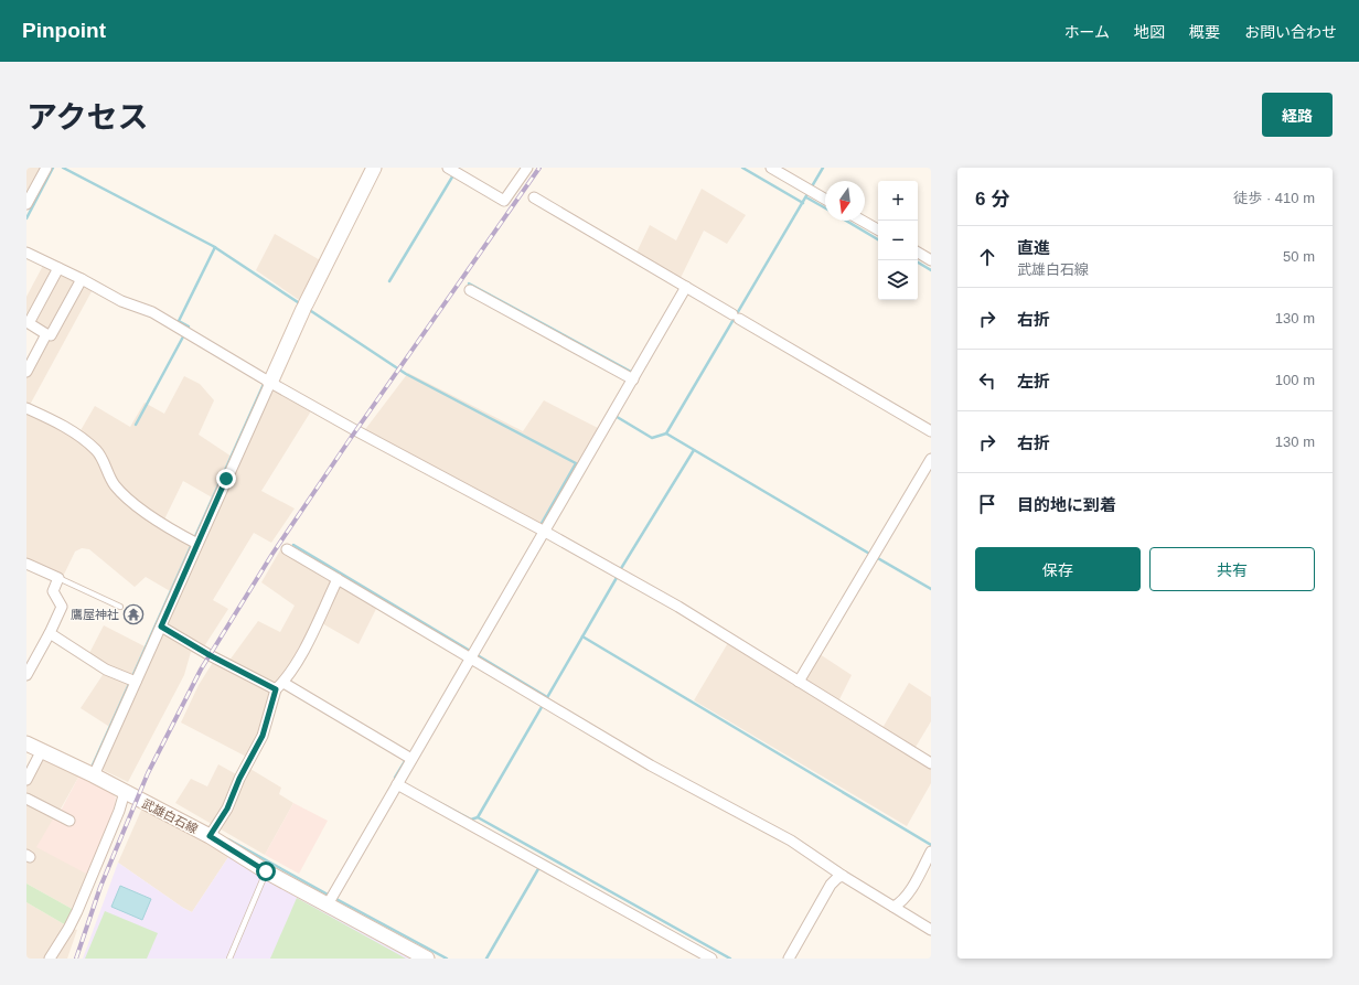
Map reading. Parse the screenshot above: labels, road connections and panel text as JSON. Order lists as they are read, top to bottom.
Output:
{
  "streets": {
    "main road": ["武雄白石線"]
  },
  "places": {
    "temple": ["鷹屋神社"]
  },
  "north": "bottom",
  "page": {
    "header": "Pinpoint",
    "nav": [
      "ホーム",
      "地図",
      "概要",
      "お問い合わせ"
    ],
    "title": "アクセス",
    "buttons": [
      "経路",
      ["保存", "共有"]
    ],
    "heading": ["6 分", "徒歩 · 410 m"],
    "map_buttons": ["+", "−"],
    "list": [
      ["直進", "武雄白石線", "50 m"],
      ["右折", "130 m"],
      ["左折", "100 m"],
      ["右折", "130 m"],
      "目的地に到着"
    ]
  }
}
